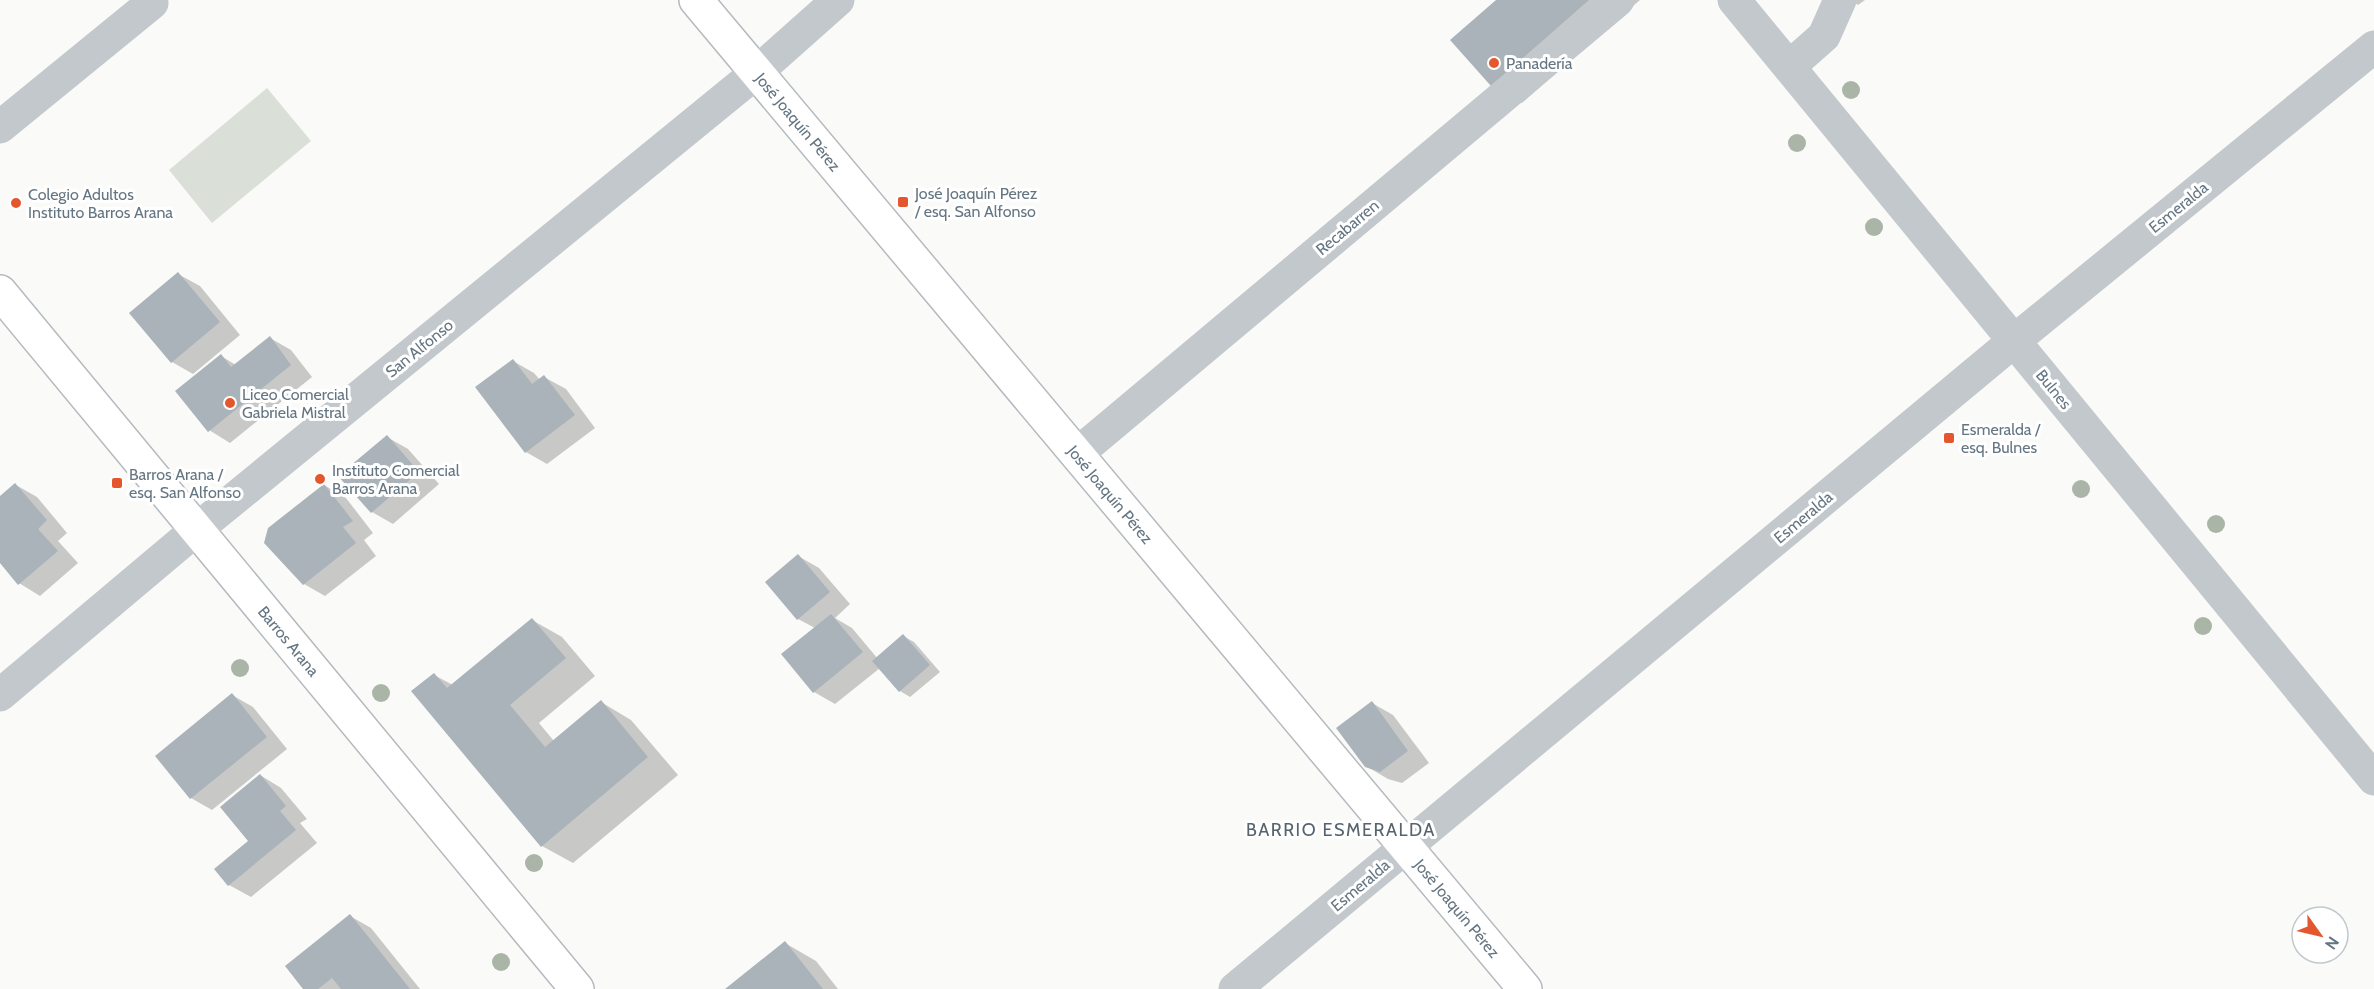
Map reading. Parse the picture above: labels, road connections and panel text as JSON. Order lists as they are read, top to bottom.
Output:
{
  "streets": {
    "main road": ["José Joaquín Pérez", "Barros Arana"],
    "street": [
      "Esmeralda",
      "Recabarren",
      "San Alfonso",
      "Bulnes"
    ]
  },
  "crossings": [
    ["José Joaquín Pérez", "Esmeralda"],
    ["José Joaquín Pérez", "Recabarren"],
    ["José Joaquín Pérez", "San Alfonso"],
    ["Esmeralda", "Bulnes"],
    ["San Alfonso", "Barros Arana"]
  ],
  "districts": ["BARRIO ESMERALDA"],
  "places": {
    "other": [
      "Panadería",
      "Colegio Adultos Instituto Barros Arana",
      "Liceo Comercial Gabriela Mistral",
      "Instituto Comercial Barros Arana"
    ],
    "transit": ["José Joaquín Pérez / esq. San Alfonso", "Esmeralda / esq. Bulnes", "Barros Arana / esq. San Alfonso"]
  },
  "north": "bottom right"
}
